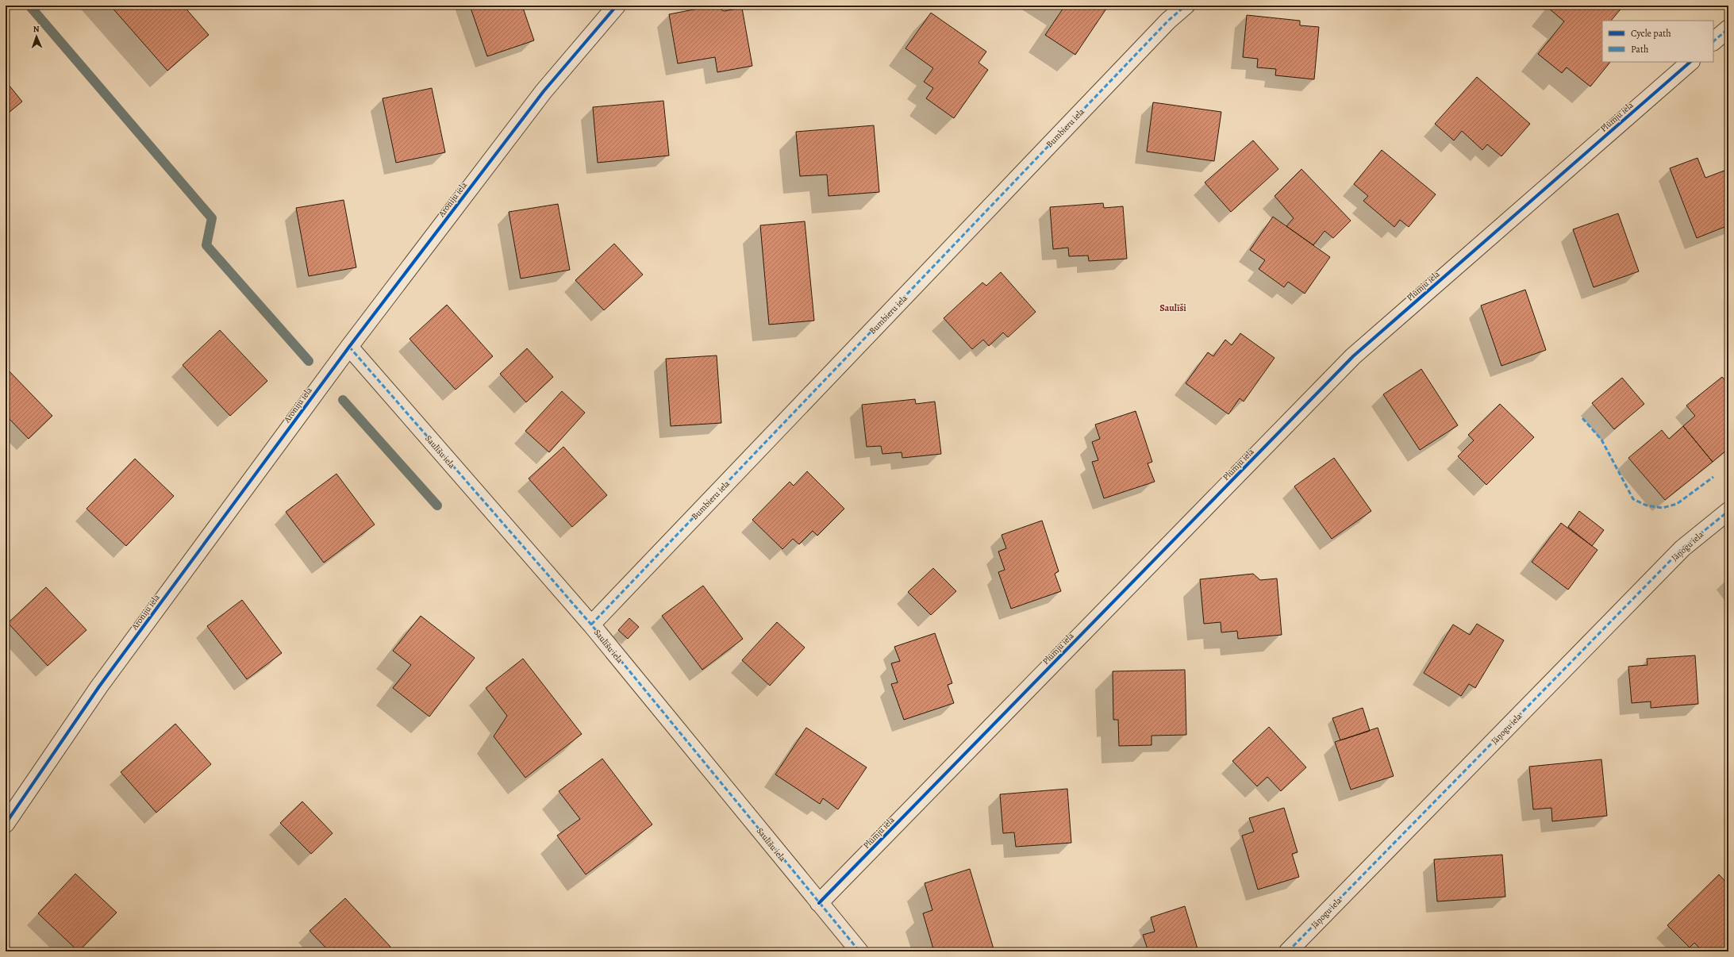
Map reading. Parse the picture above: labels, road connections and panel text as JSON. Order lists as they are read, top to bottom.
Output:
{
  "streets": {
    "street": [
      "Plūmju iela",
      "Bumbieru iela",
      "Aroniju iela",
      "Saulīšu iela",
      "Jāņogu iela"
    ]
  },
  "crossings": [
    ["Plūmju iela", "Saulīšu iela"],
    ["Bumbieru iela", "Saulīšu iela"],
    ["Aroniju iela", "Saulīšu iela"]
  ],
  "districts": ["Saulīši"],
  "legend": ["Cycle path", "Path"],
  "north": "top"
}
